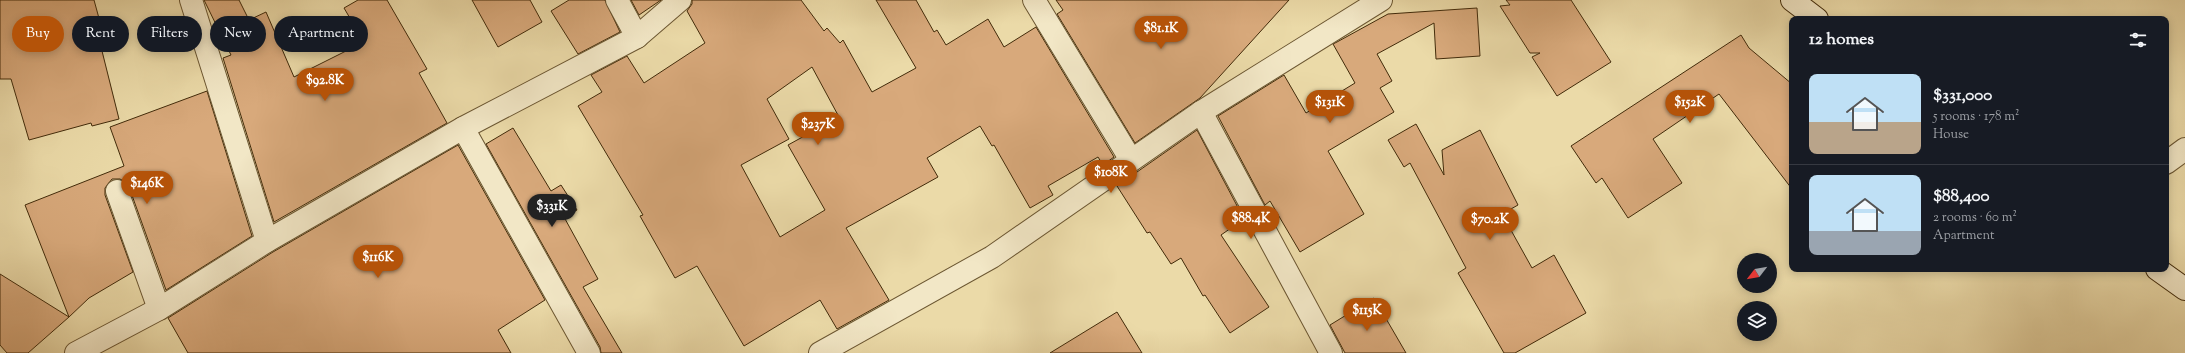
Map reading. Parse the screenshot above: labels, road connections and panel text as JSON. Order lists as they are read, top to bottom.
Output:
{
  "north": "bottom left",
  "page": {
    "price": [
      "$81.1K",
      "$92.8K",
      "$131K",
      "$152K",
      "$237K",
      "$108K",
      "$146K",
      "$331K",
      "$88.4K",
      "$70.2K",
      "$116K",
      "$115K"
    ],
    "chip": [
      "Buy",
      "Rent",
      "Filters",
      "New",
      "Apartment"
    ],
    "heading": "12 homes",
    "list": [
      {
        "name": "$331,000",
        "note": "5 rooms · 178 m² · House"
      },
      {
        "name": "$88,400",
        "note": "2 rooms · 60 m² · Apartment"
      }
    ]
  }
}
